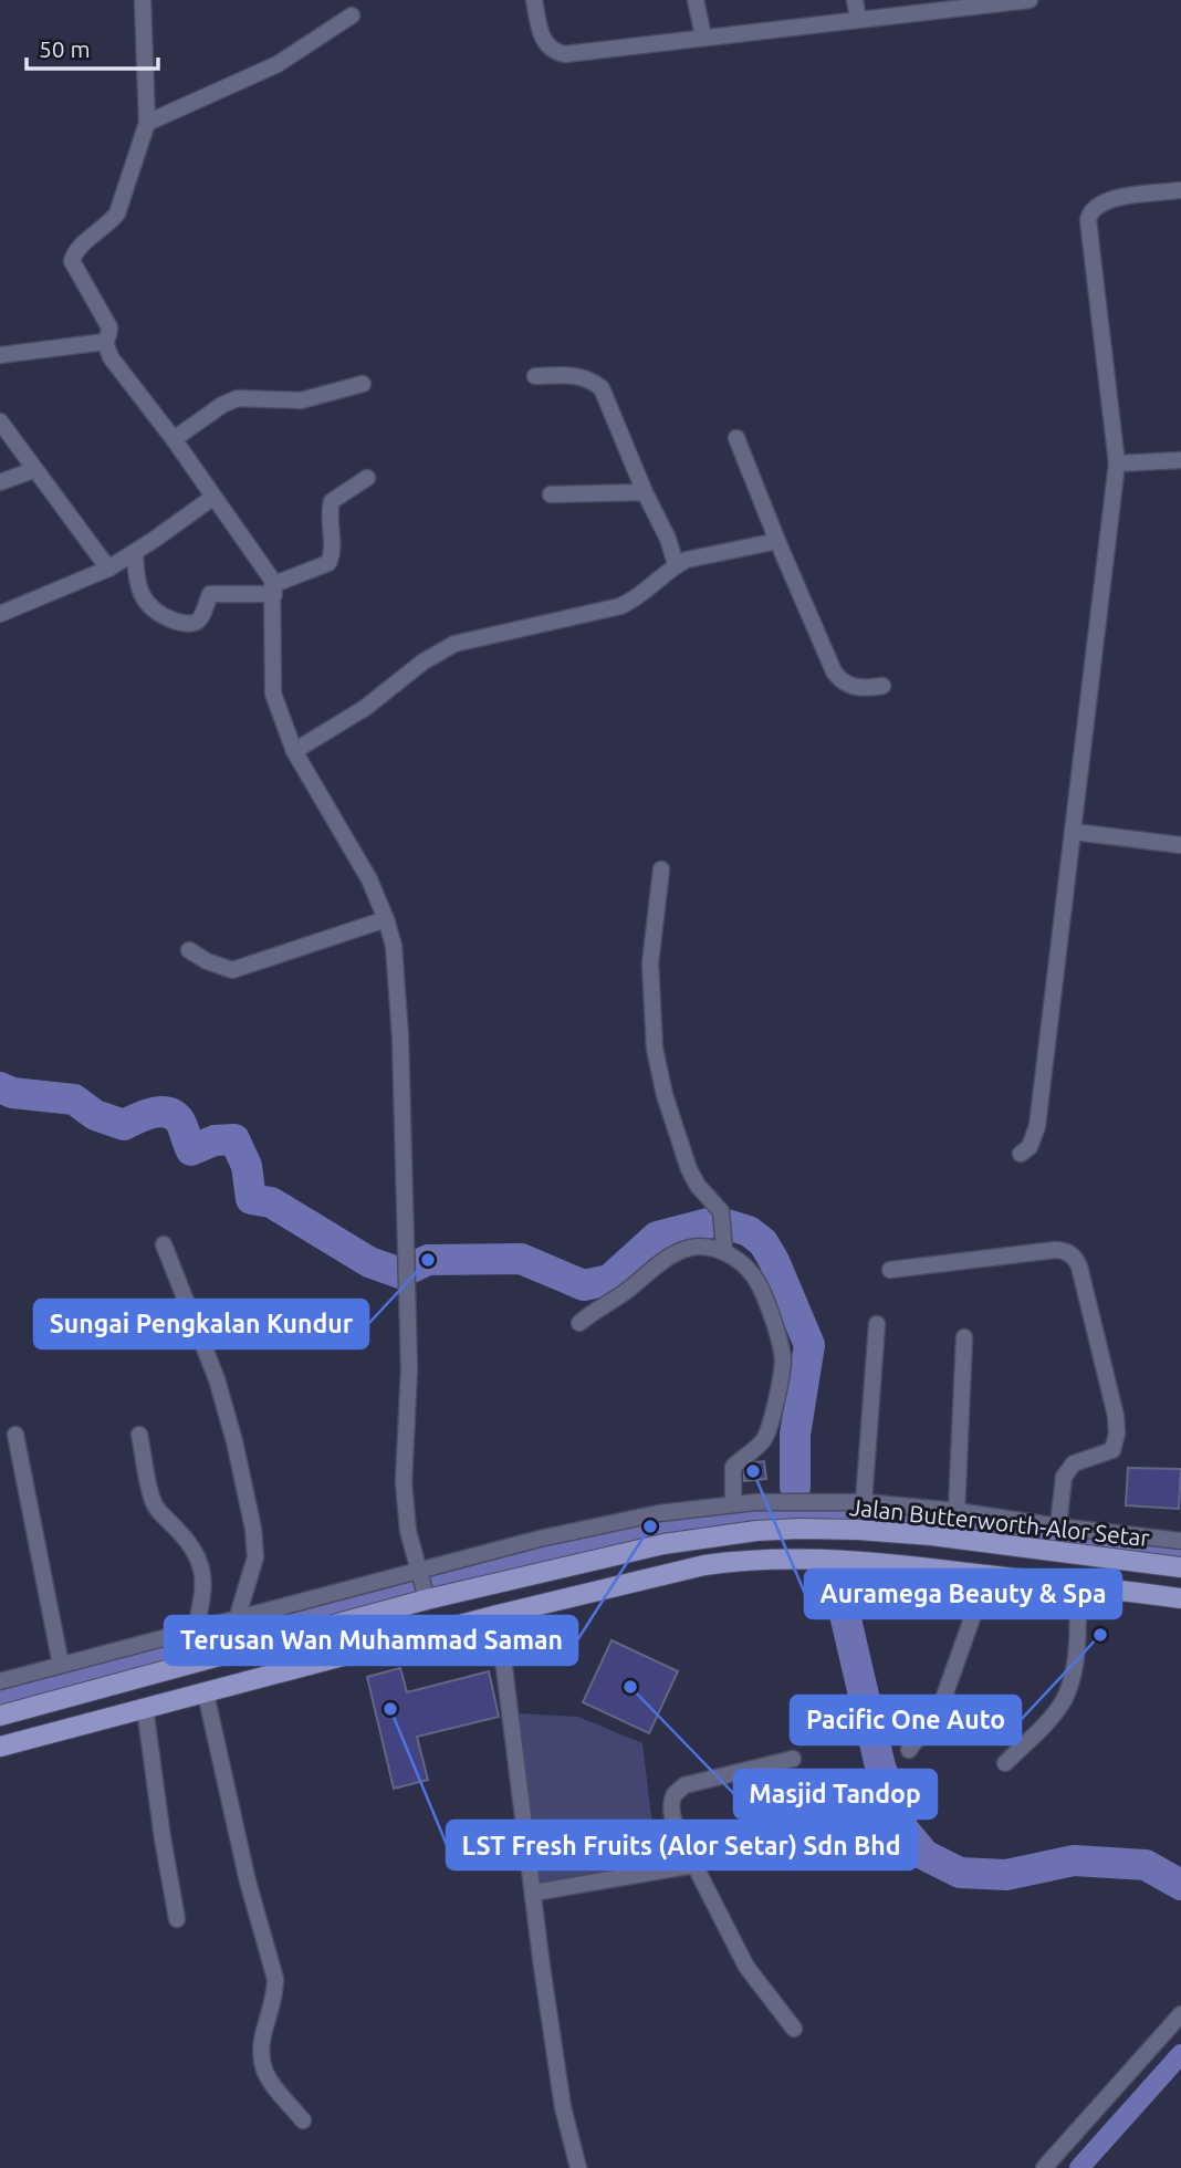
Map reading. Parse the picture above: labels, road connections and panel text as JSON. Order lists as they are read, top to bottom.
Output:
{
  "streets": {
    "main road": ["Jalan Butterworth-Alor Setar"]
  },
  "places": [
    "Sungai Pengkalan Kundur",
    "Auramega Beauty & Spa",
    "Terusan Wan Muhammad Saman",
    "Pacific One Auto",
    "Masjid Tandop",
    "LST Fresh Fruits (Alor Setar) Sdn Bhd"
  ],
  "scale_bar": "50 m"
}
